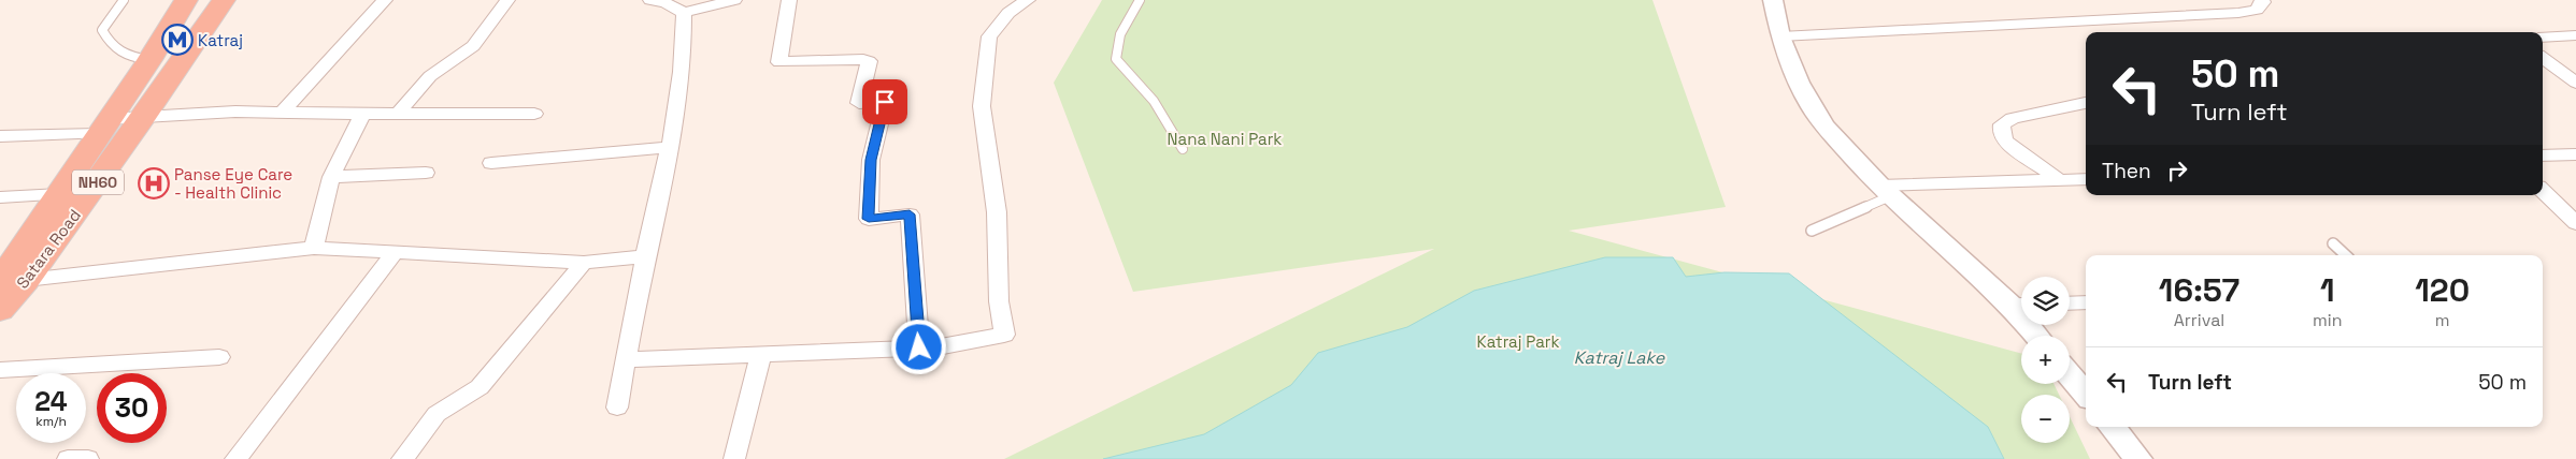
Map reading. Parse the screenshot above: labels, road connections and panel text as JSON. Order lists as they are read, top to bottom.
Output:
{
  "streets": {
    "highway": ["NH60", "Satara Road"]
  },
  "crossings": [
    ["NH60", "Satara Road"]
  ],
  "water": ["Katraj Lake"],
  "parks": ["Nana Nani Park", "Katraj Park"],
  "places": {
    "metro station": ["Katraj"],
    "hospital": ["Panse Eye Care - Health Clinic"]
  },
  "page": {
    "turn": ["50 m", "Turn left"],
    "then": "Then",
    "eta": [
      "16:57",
      "Arrival",
      "1",
      "min",
      "120",
      "m"
    ],
    "map_buttons": ["+", "−"],
    "list": [
      {
        "name": "Turn left",
        "value": "50 m"
      }
    ],
    "speed": "24 km/h",
    "limit": "30"
  }
}
